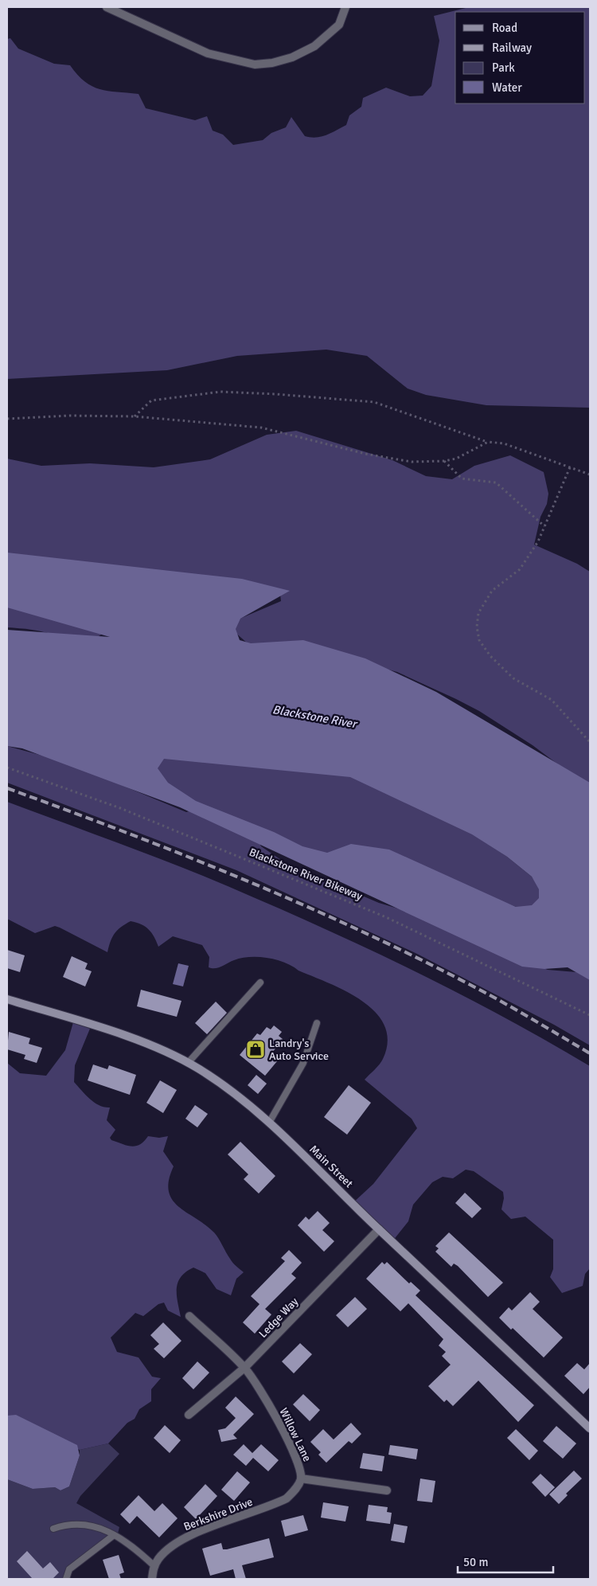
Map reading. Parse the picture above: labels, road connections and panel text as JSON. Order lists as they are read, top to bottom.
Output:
{
  "streets": {
    "street": [
      "Main Street",
      "Ledge Way",
      "Willow Lane",
      "Berkshire Drive"
    ],
    "path": ["Blackstone River Bikeway"]
  },
  "crossings": [
    ["Main Street", "Ledge Way"],
    ["Ledge Way", "Willow Lane"],
    ["Willow Lane", "Berkshire Drive"]
  ],
  "water": ["Blackstone River"],
  "places": {
    "shop": ["Landry's Auto Service"]
  },
  "legend": [
    "Road",
    "Railway",
    "Park",
    "Water"
  ],
  "scale_bar": "50 m"
}
